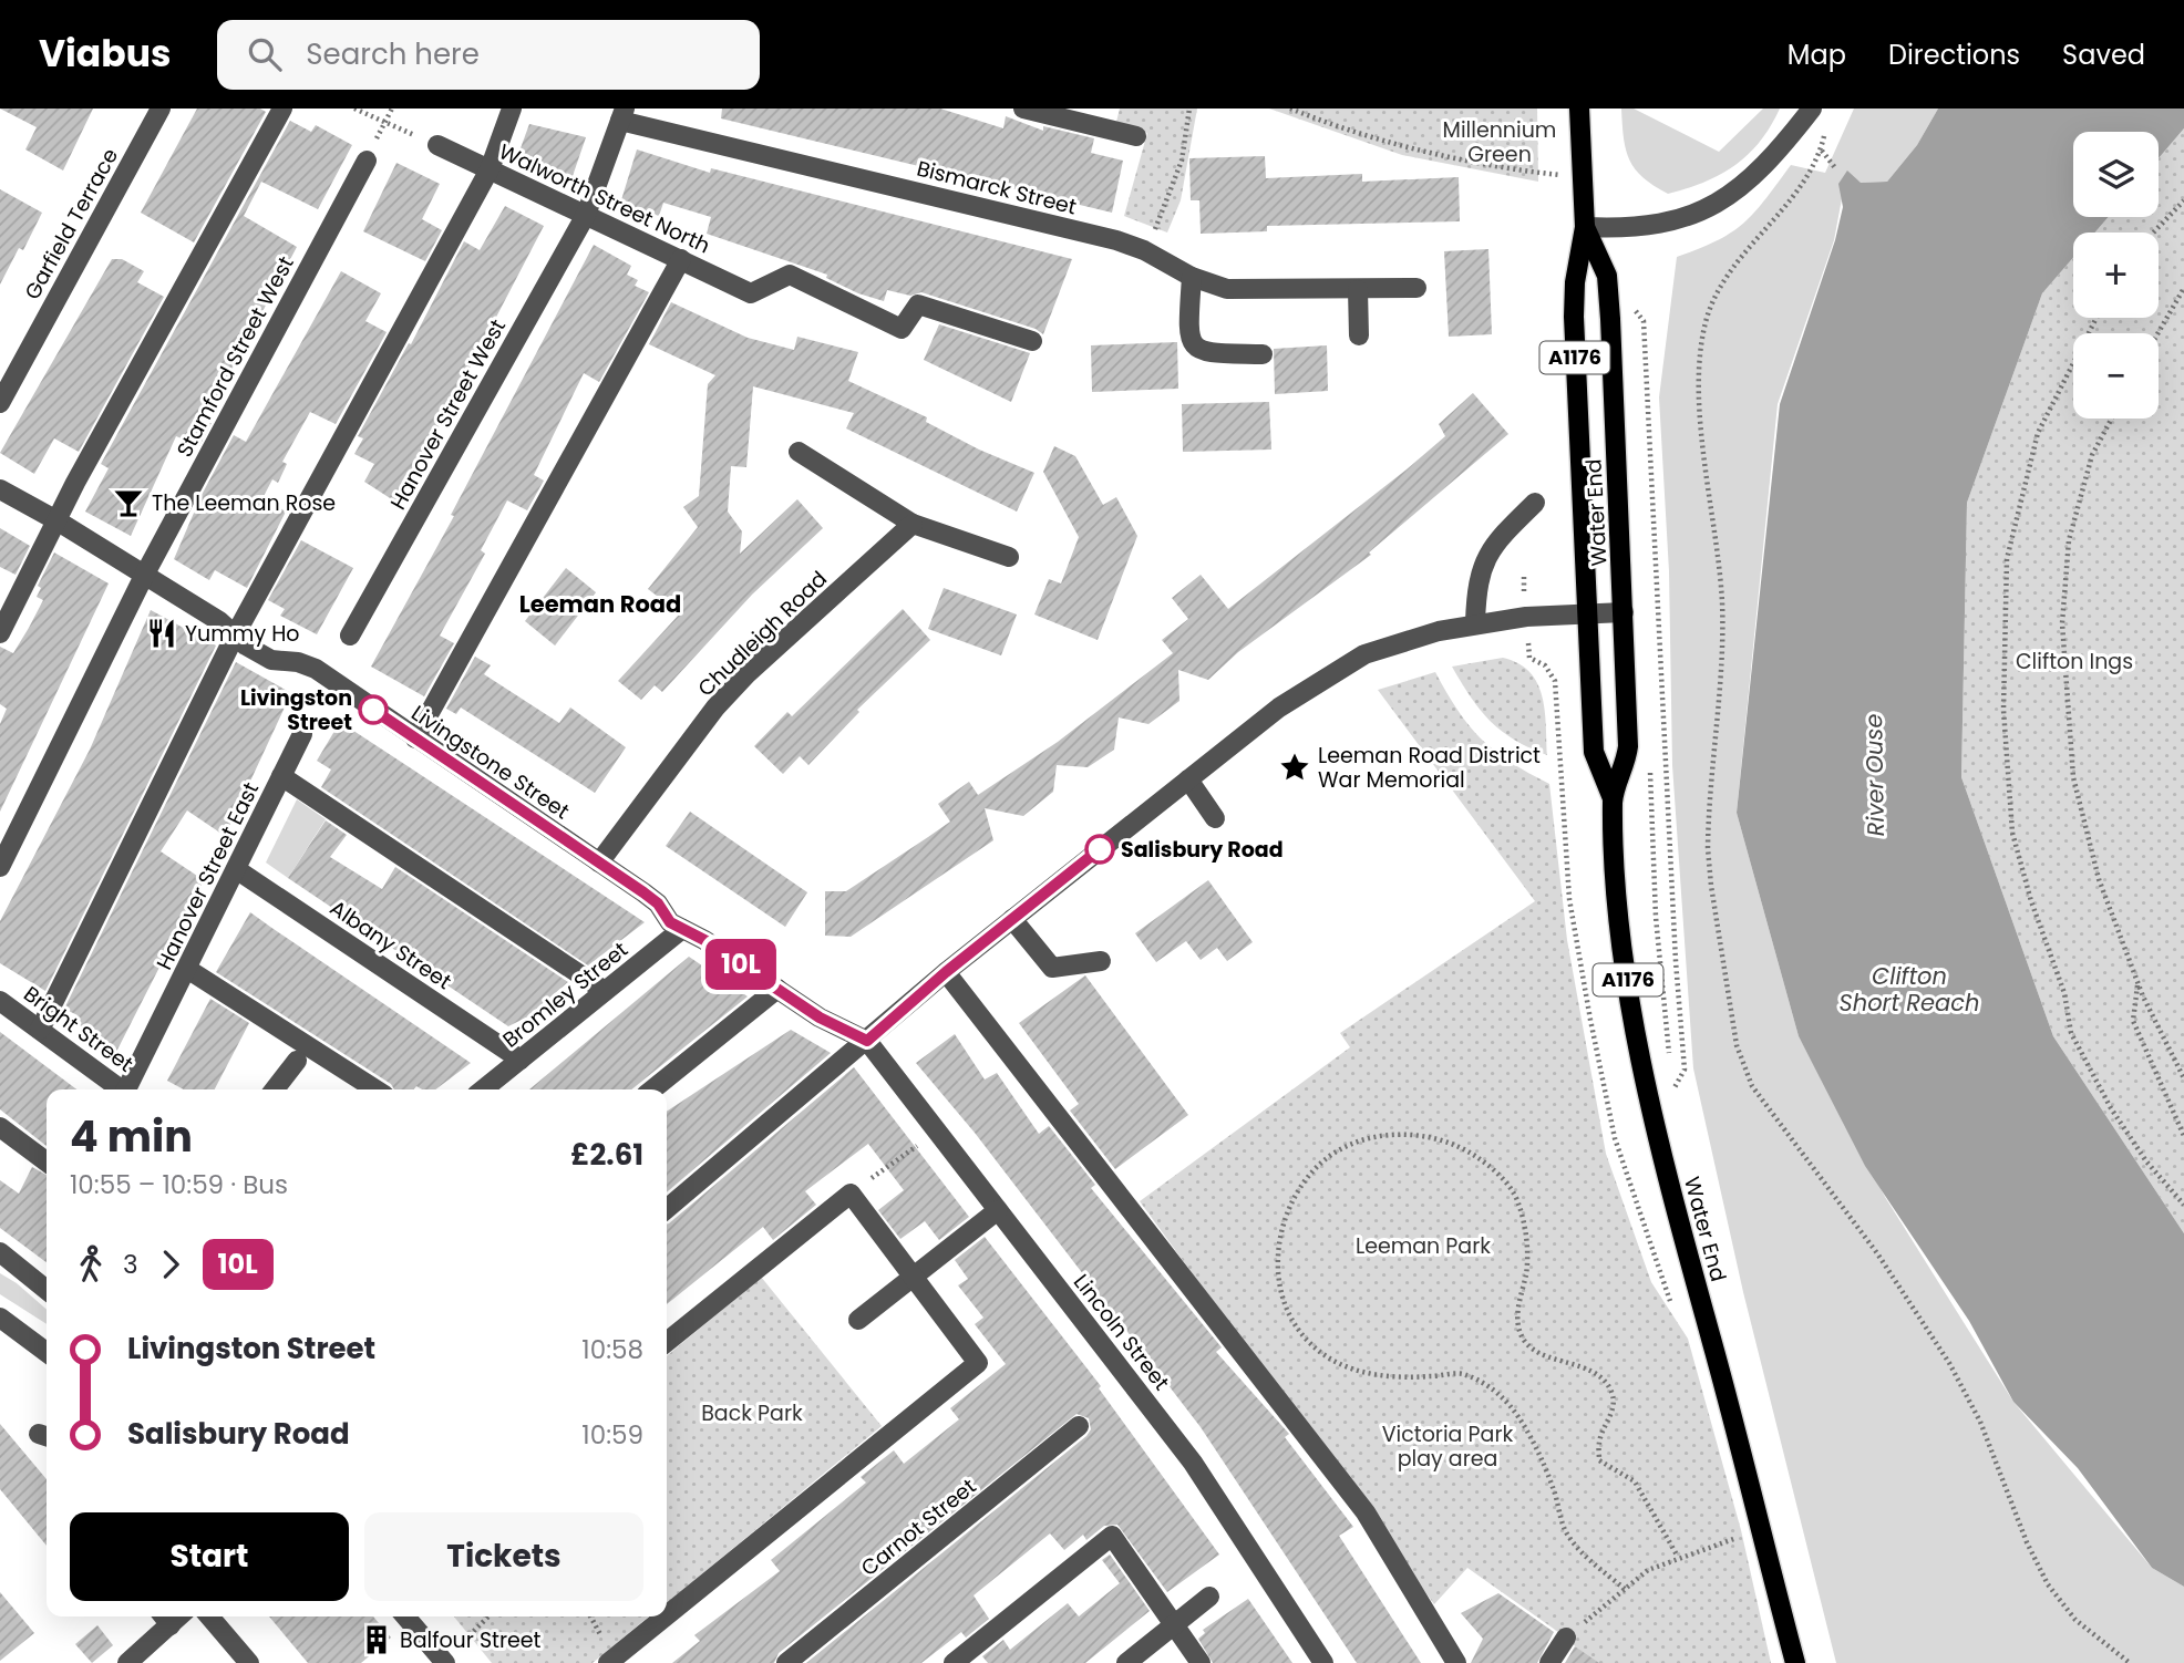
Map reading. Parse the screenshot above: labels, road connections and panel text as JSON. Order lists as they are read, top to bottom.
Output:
{
  "streets": {
    "main road": ["A1176", "Water End"],
    "street": [
      "Bismarck Street",
      "Walworth Street North",
      "Garfield Terrace",
      "Stamford Street West",
      "Hanover Street West",
      "Chudleigh Road",
      "Livingstone Street",
      "Hanover Street East",
      "Albany Street",
      "Bromley Street",
      "Bright Street",
      "Lincoln Street",
      "Carnot Street"
    ]
  },
  "crossings": [
    ["Bismarck Street", "Hanover Street West"],
    ["Walworth Street North", "Hanover Street West"],
    ["Stamford Street West", "Livingstone Street"],
    ["Chudleigh Road", "Livingstone Street"],
    ["Livingstone Street", "Bromley Street"],
    ["Livingstone Street", "Lincoln Street"],
    ["Hanover Street East", "Albany Street"],
    ["Albany Street", "Bromley Street"]
  ],
  "districts": ["Leeman Road"],
  "water": ["River Ouse", "Clifton Short Reach"],
  "parks": [
    "Millennium Green",
    "Clifton Ings",
    "Leeman Park",
    "Back Park",
    "Victoria Park play area"
  ],
  "places": {
    "bar": ["The Leeman Rose"],
    "restaurant": ["Yummy Ho"],
    "other": ["Livingston Street", "Salisbury Road"],
    "place": ["Leeman Road District War Memorial"],
    "building": ["Balfour Street"]
  },
  "lines": ["bus line 10L"],
  "page": {
    "header": "Viabus",
    "search": "Search here",
    "nav": ["Map", "Directions", "Saved"],
    "on_map": "10L",
    "map_buttons": ["+", "−"],
    "heading": ["4 min", "10:55 – 10:59 · Bus", "£2.61"],
    "legs": ["3", "10L"],
    "list": [
      {
        "name": "Livingston Street",
        "value": "10:58"
      },
      {
        "name": "Salisbury Road",
        "value": "10:59"
      }
    ],
    "buttons": ["Start", "Tickets"]
  }
}
